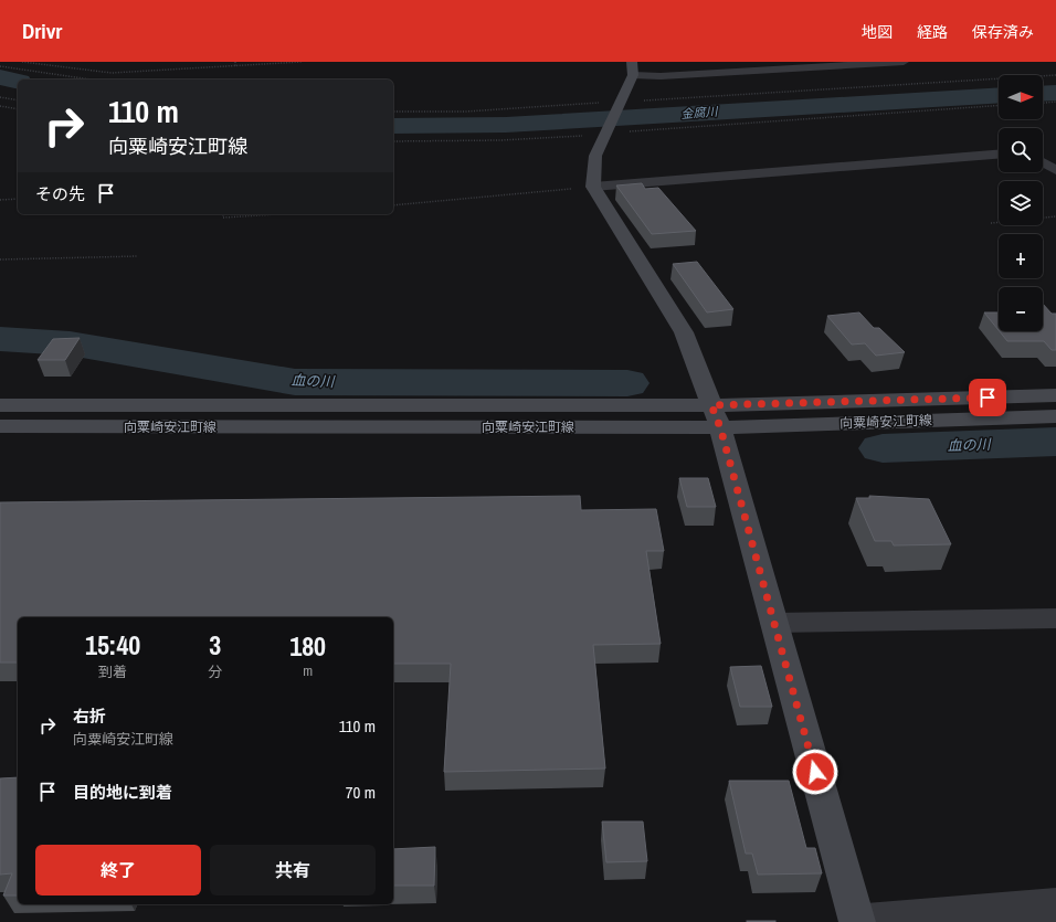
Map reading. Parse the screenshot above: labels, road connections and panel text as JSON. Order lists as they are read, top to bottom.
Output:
{
  "streets": {
    "main road": ["向粟崎安江町線"]
  },
  "water": ["金腐川", "血の川"],
  "north": "right",
  "page": {
    "header": "Drivr",
    "nav": ["地図", "経路", "保存済み"],
    "map_buttons": ["+", "−"],
    "turn": ["110 m", "向粟崎安江町線"],
    "then": "その先",
    "eta": [
      "15:40",
      "到着",
      "3",
      "分",
      "180",
      "m"
    ],
    "list": [
      {
        "name": "右折",
        "note": "向粟崎安江町線",
        "value": "110 m"
      },
      {
        "name": "目的地に到着",
        "value": "70 m"
      }
    ],
    "buttons": ["終了", "共有"]
  }
}
